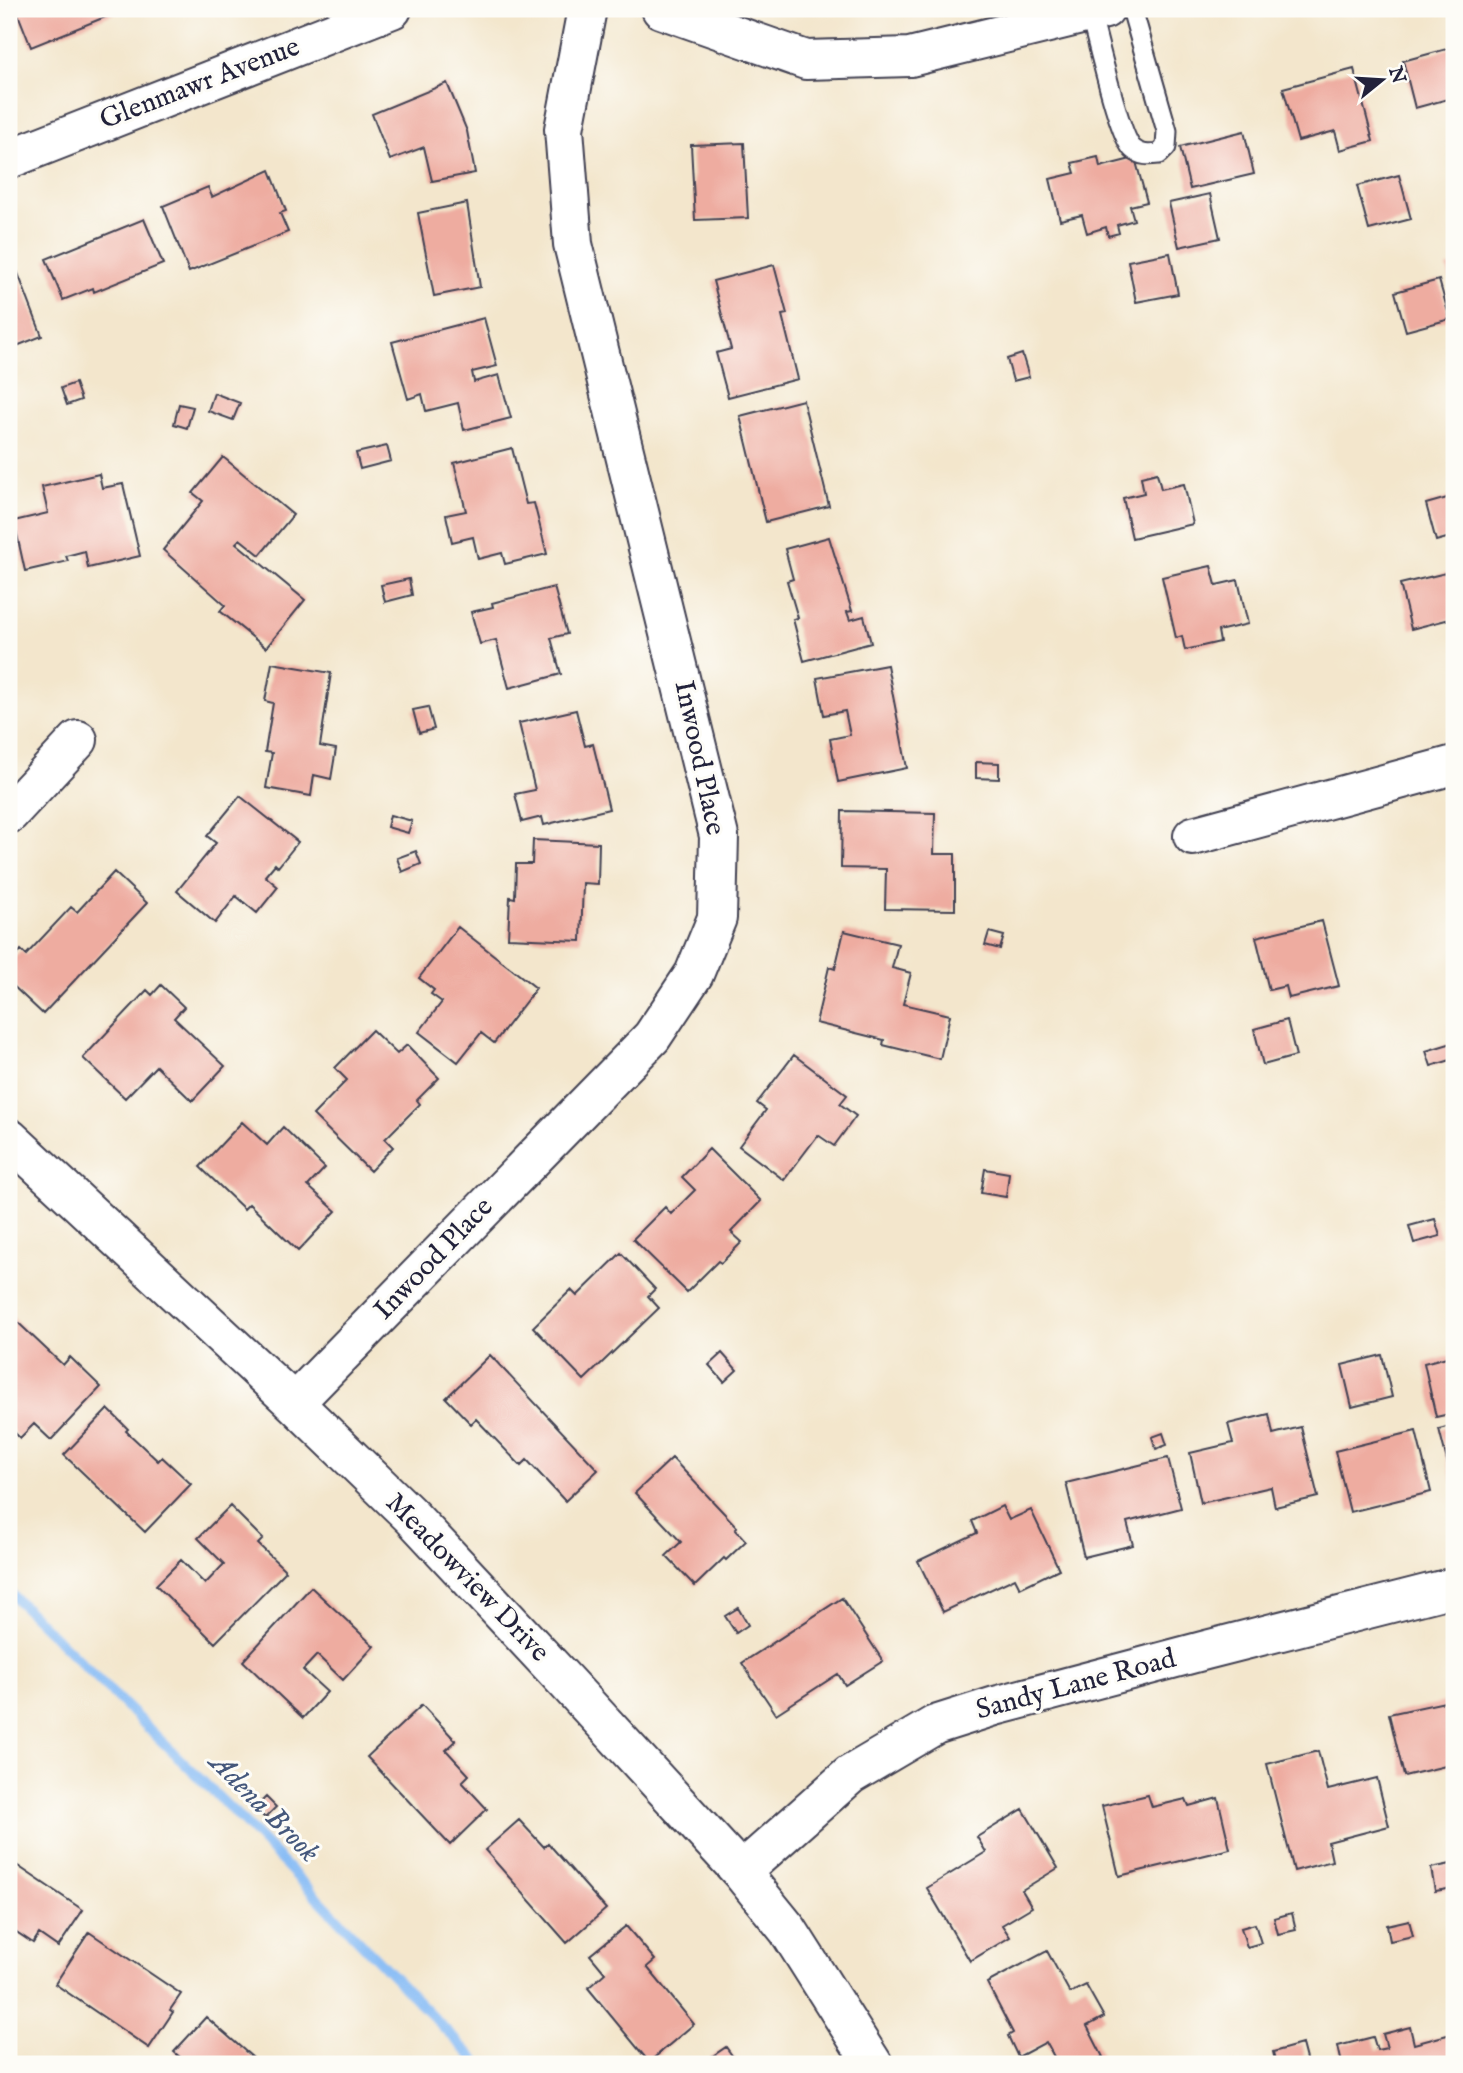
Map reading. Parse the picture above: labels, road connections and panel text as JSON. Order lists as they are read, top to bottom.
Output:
{
  "streets": {
    "street": [
      "Glenmawr Avenue",
      "Inwood Place",
      "Meadowview Drive",
      "Sandy Lane Road"
    ]
  },
  "crossings": [
    ["Inwood Place", "Meadowview Drive"],
    ["Meadowview Drive", "Sandy Lane Road"]
  ],
  "water": ["Adena Brook"],
  "north": "right"
}
